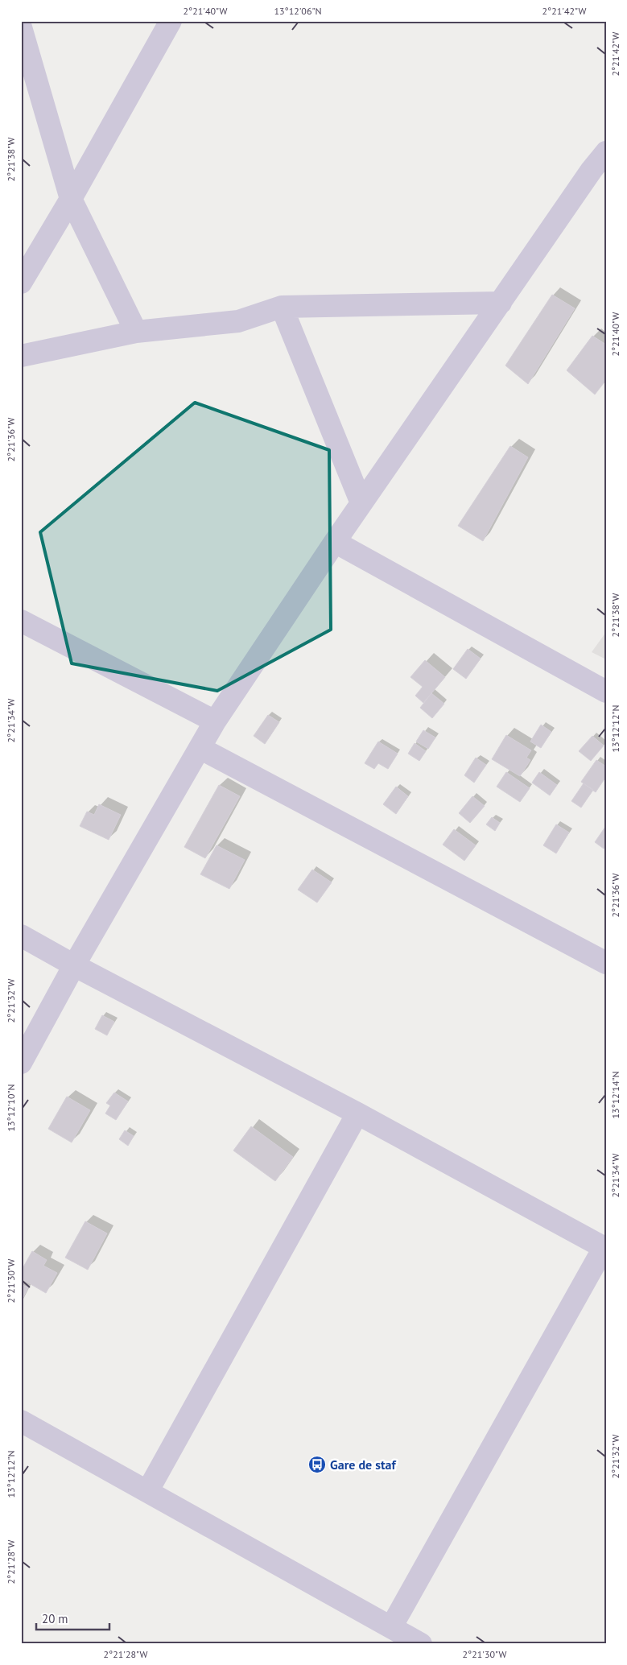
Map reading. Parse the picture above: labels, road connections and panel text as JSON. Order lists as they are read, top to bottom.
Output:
{
  "places": {
    "bus stop": ["Gare de staf"]
  },
  "scale_bar": "20 m",
  "coordinates": [
    "2°21'40\"W",
    "13°12'06\"N",
    "2°21'42\"W",
    "2°21'38\"W",
    "2°21'36\"W",
    "2°21'34\"W",
    "13°12'12\"N",
    "2°21'32\"W",
    "13°12'14\"N",
    "13°12'10\"N",
    "2°21'30\"W",
    "2°21'28\"W"
  ]
}
